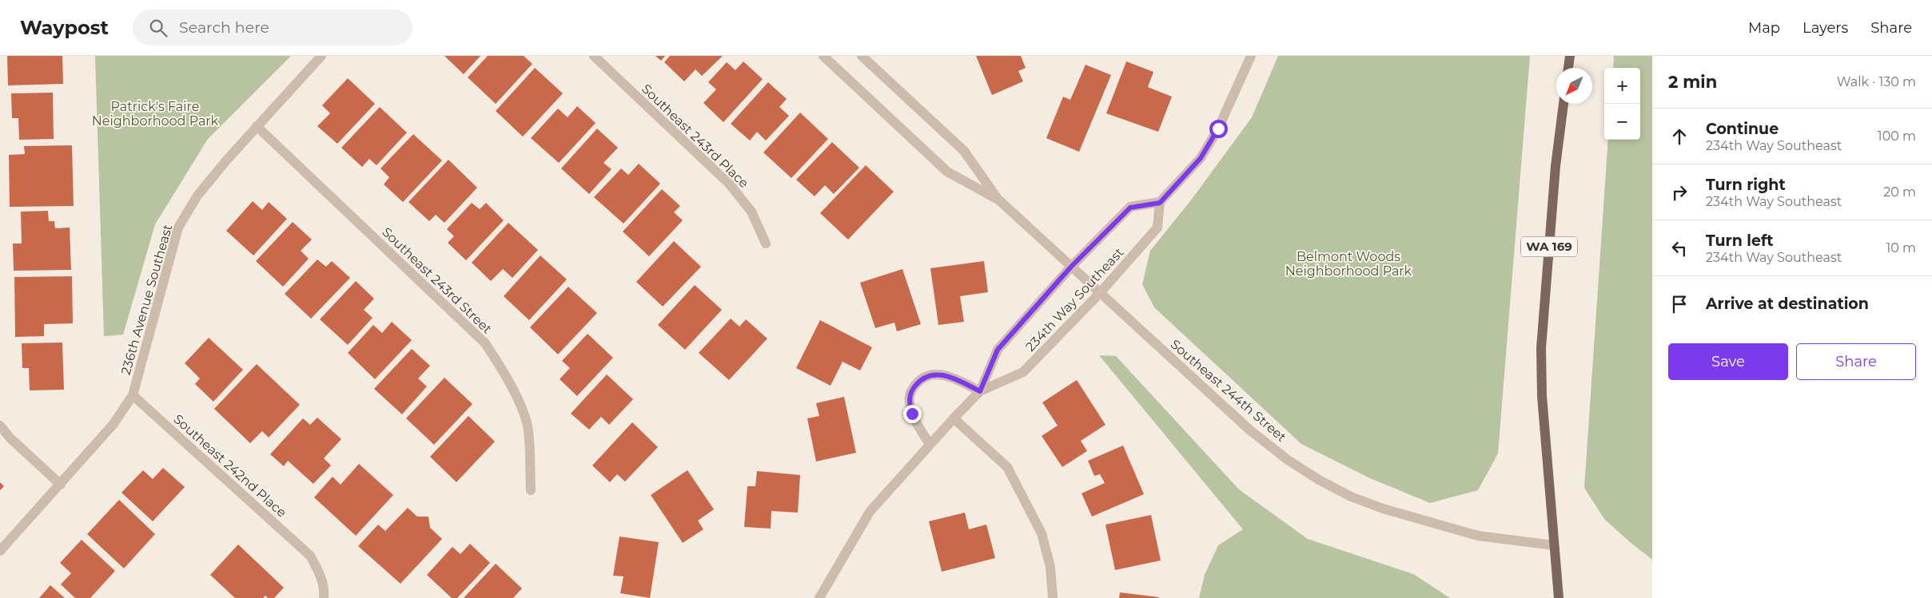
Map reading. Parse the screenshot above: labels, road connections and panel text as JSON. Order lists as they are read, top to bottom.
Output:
{
  "streets": {
    "main road": ["WA 169"],
    "street": [
      "Southeast 243rd Place",
      "Southeast 243rd Street",
      "236th Avenue Southeast",
      "234th Way Southeast",
      "Southeast 244th Street",
      "Southeast 242nd Place"
    ]
  },
  "crossings": [
    ["WA 169", "Southeast 244th Street"],
    ["Southeast 243rd Street", "236th Avenue Southeast"],
    ["236th Avenue Southeast", "Southeast 242nd Place"],
    ["234th Way Southeast", "Southeast 244th Street"]
  ],
  "parks": ["Patrick's Faire Neighborhood Park", "Belmont Woods Neighborhood Park"],
  "north": "bottom left",
  "page": {
    "header": "Waypost",
    "search": "Search here",
    "nav": ["Map", "Layers", "Share"],
    "heading": ["2 min", "Walk · 130 m"],
    "map_buttons": ["+", "−"],
    "list": [
      ["Continue", "234th Way Southeast", "100 m"],
      ["Turn right", "234th Way Southeast", "20 m"],
      ["Turn left", "234th Way Southeast", "10 m"],
      "Arrive at destination"
    ],
    "buttons": ["Save", "Share"]
  }
}
